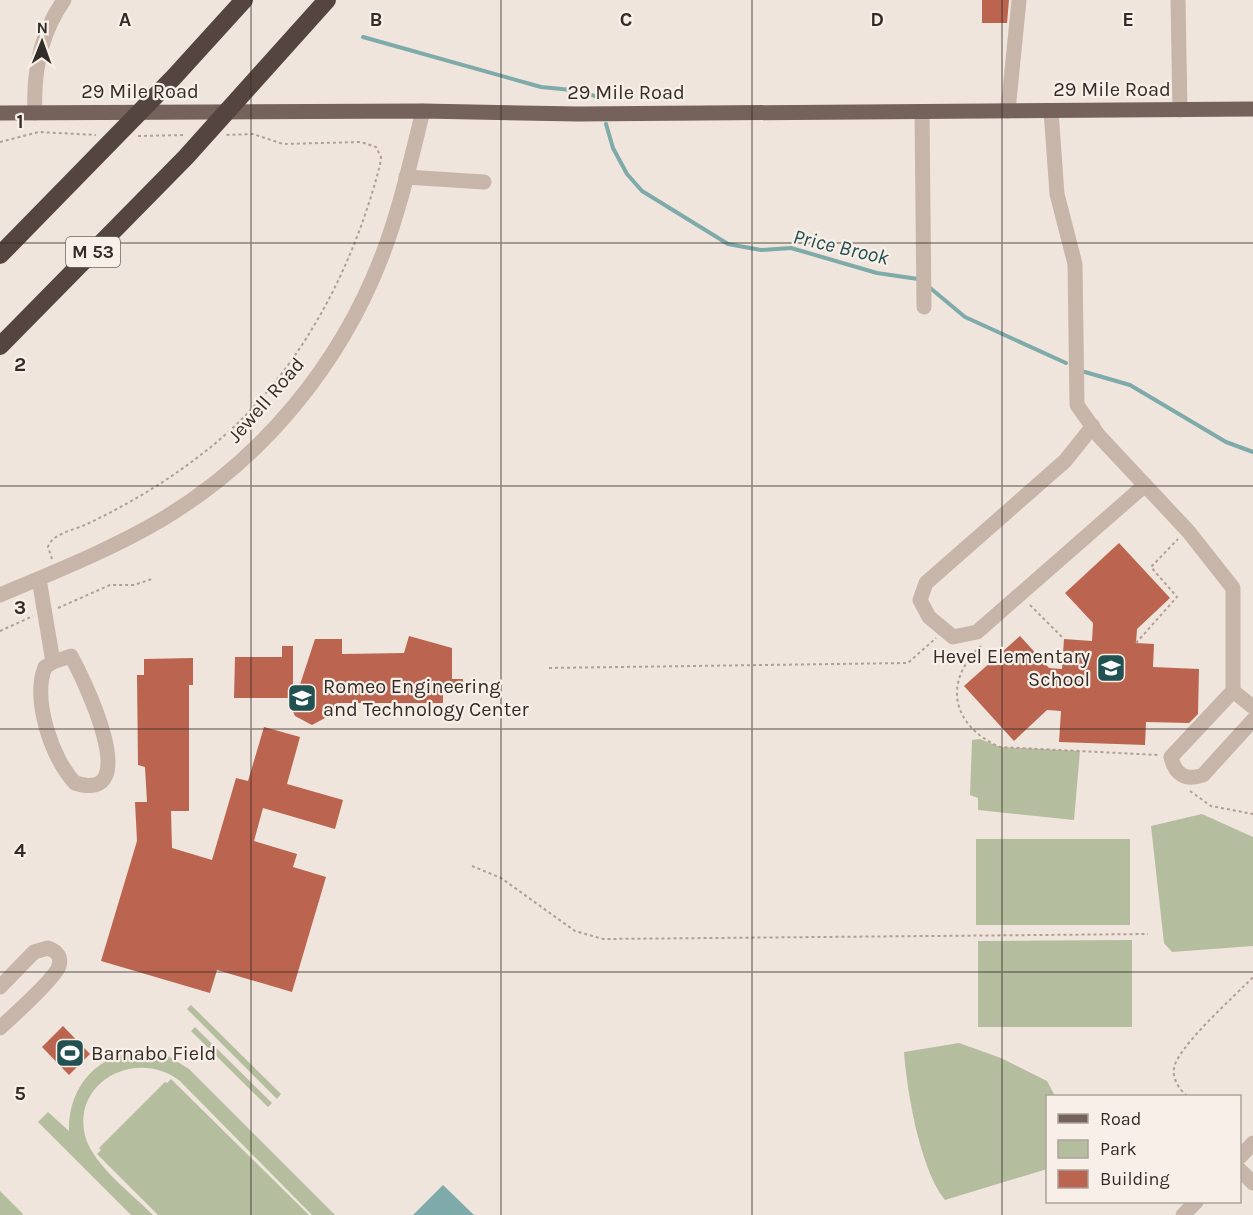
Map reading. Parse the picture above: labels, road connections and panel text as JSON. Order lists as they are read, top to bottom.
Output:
{
  "streets": {
    "highway": ["M 53"],
    "main road": ["29 Mile Road"],
    "street": ["Jewell Road"]
  },
  "crossings": [
    ["29 Mile Road", "Jewell Road"]
  ],
  "water": ["Price Brook"],
  "places": {
    "school or university": ["Hevel Elementary School", "Romeo Engineering and Technology Center"],
    "sports": ["Barnabo Field"]
  },
  "legend": ["Road", "Park", "Building"],
  "north": "top",
  "grid": {
    "columns": [
      "A",
      "B",
      "C",
      "D",
      "E"
    ],
    "rows": [
      "1",
      "2",
      "3",
      "4",
      "5"
    ]
  }
}
